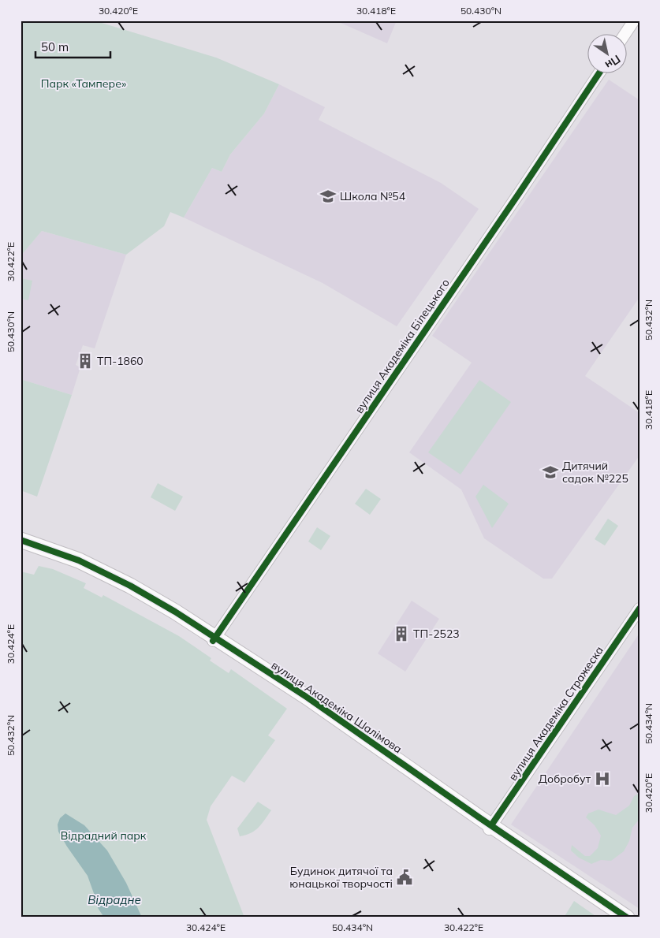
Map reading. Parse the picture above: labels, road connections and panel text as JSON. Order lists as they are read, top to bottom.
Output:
{
  "streets": {
    "street": ["вулиця Академіка Білецького", "вулиця Академіка Шалімова", "вулиця Академіка Стражеска"]
  },
  "crossings": [
    ["вулиця Академіка Білецького", "вулиця Академіка Шалімова"],
    ["вулиця Академіка Шалімова", "вулиця Академіка Стражеска"]
  ],
  "water": ["Відрадне"],
  "parks": ["Парк «Тампере»", "Відрадний парк"],
  "places": {
    "school or university": ["Школа №54", "Дитячий садок №225"],
    "building": ["ТП-1860", "ТП-2523"],
    "hospital": ["Добробут"],
    "public building": ["Будинок дитячої та юнацької творчості"]
  },
  "scale_bar": "50 m",
  "north": "bottom right",
  "coordinates": [
    "30.420°E",
    "30.418°E",
    "50.430°N",
    "30.422°E",
    "50.432°N",
    "30.424°E",
    "50.434°N"
  ]
}
